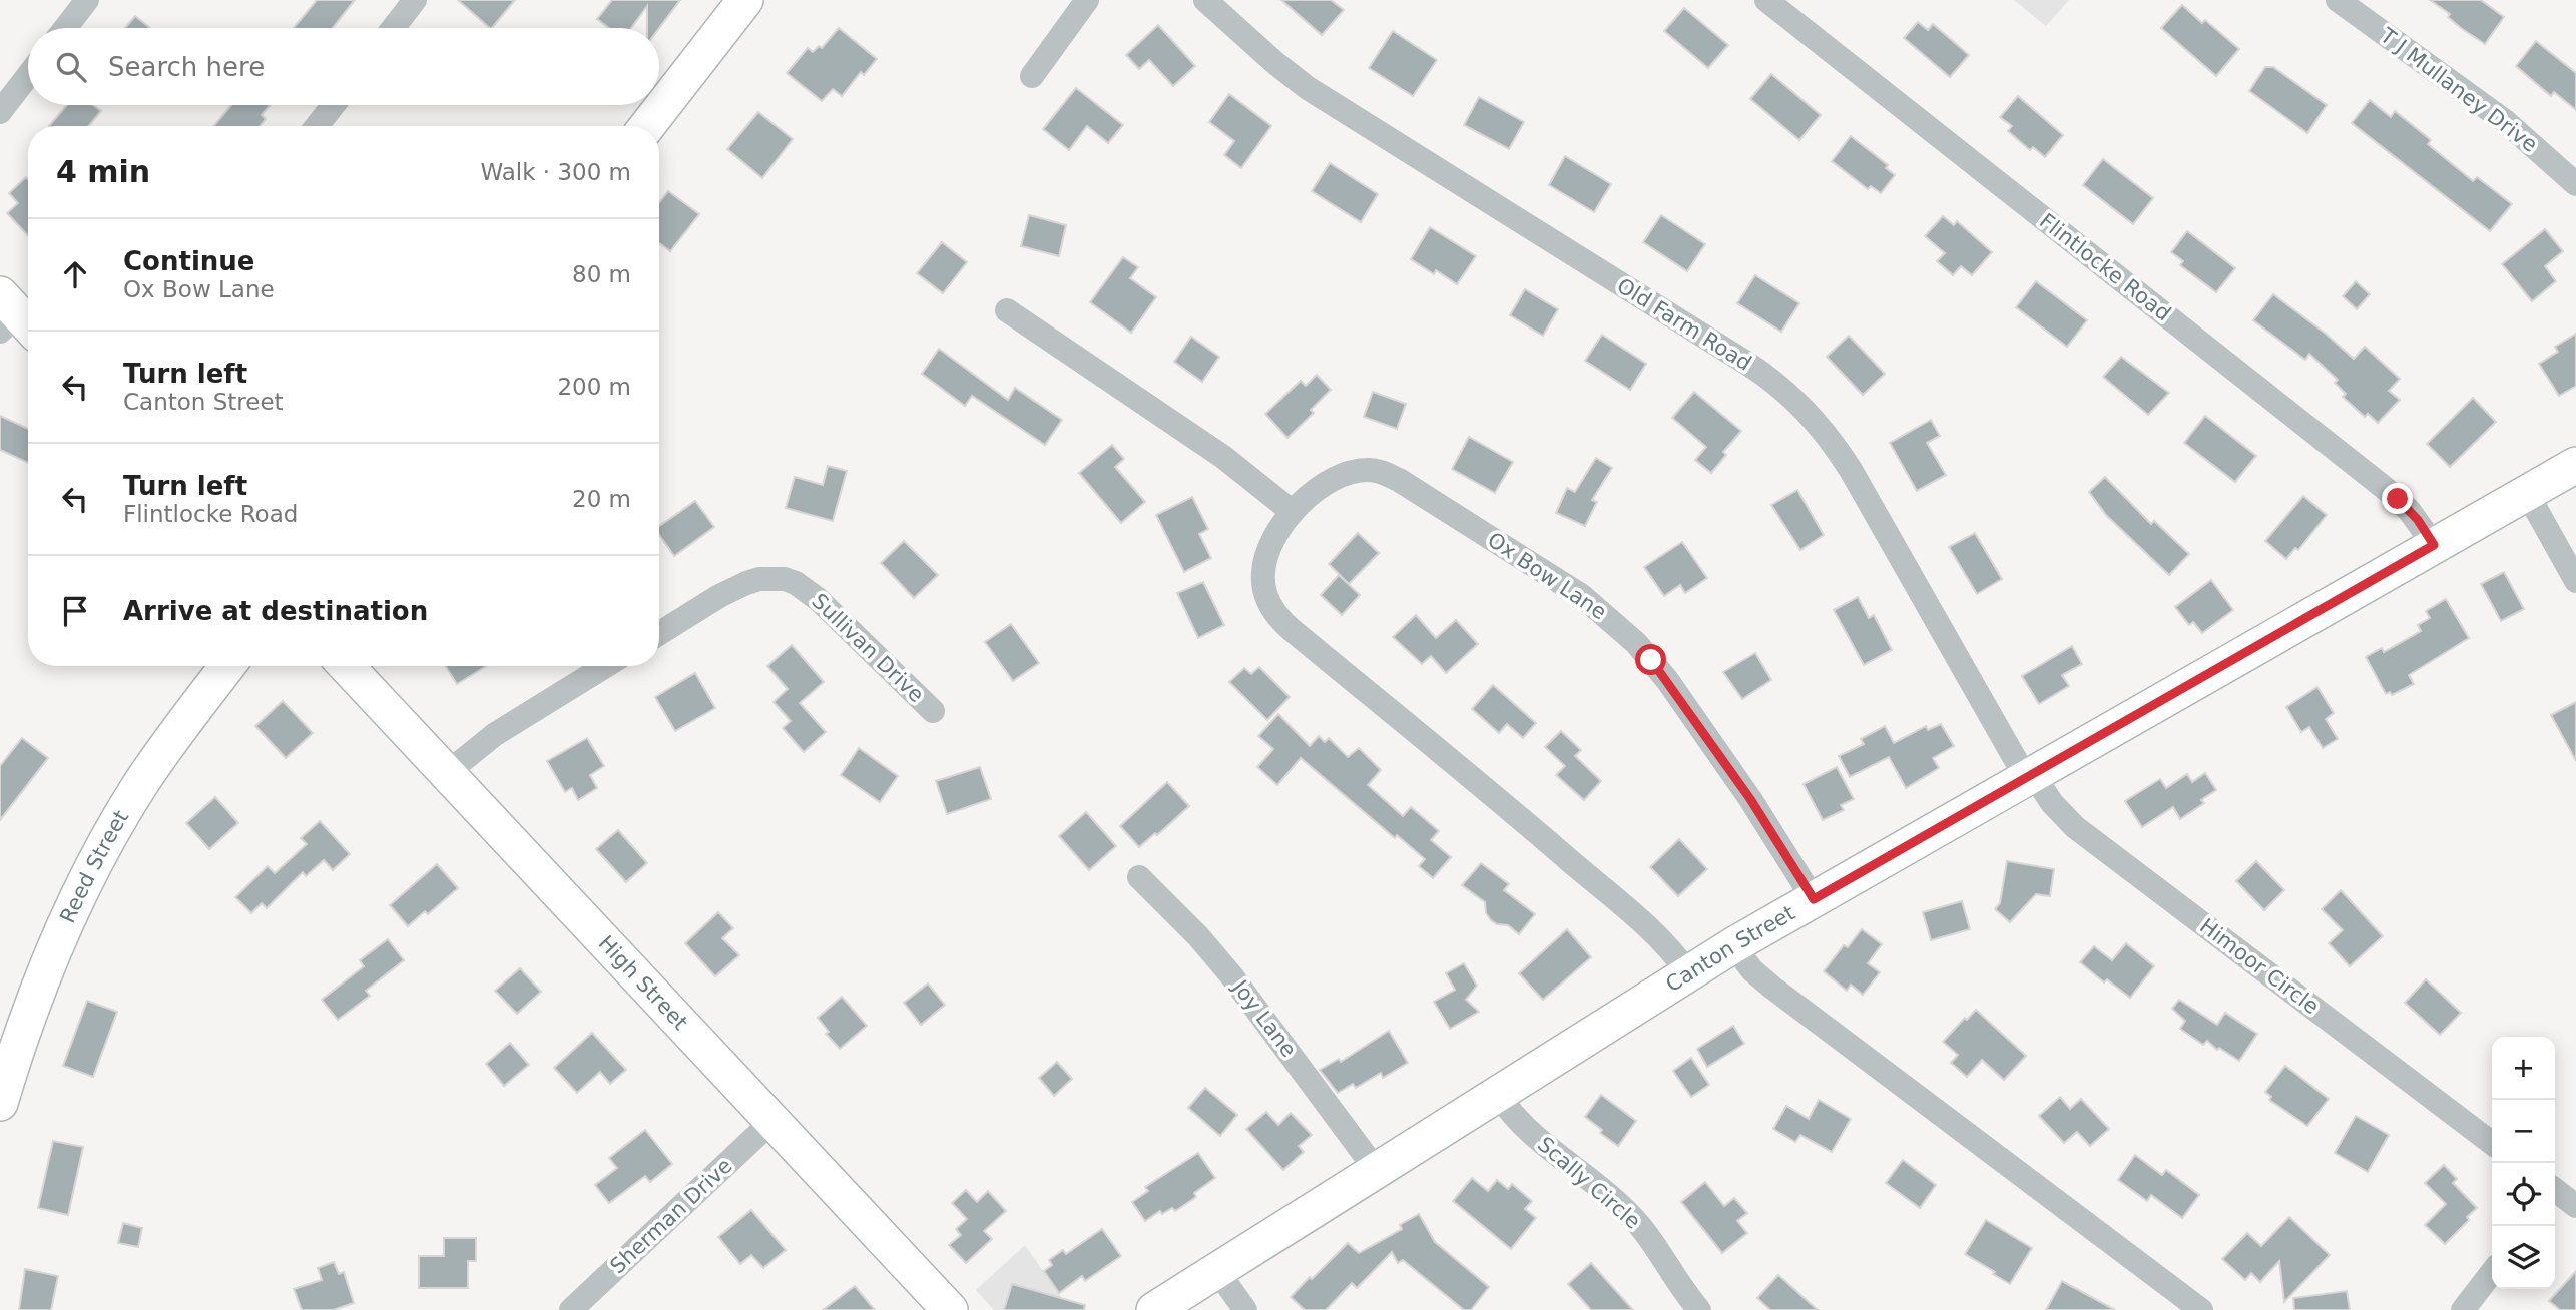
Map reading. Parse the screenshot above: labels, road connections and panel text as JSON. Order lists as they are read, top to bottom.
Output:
{
  "streets": {
    "street": [
      "T J Mullaney Drive",
      "Flintlocke Road",
      "Old Farm Road",
      "Ox Bow Lane",
      "Sullivan Drive",
      "Reed Street",
      "Canton Street",
      "Himoor Circle",
      "High Street",
      "Joy Lane",
      "Scally Circle",
      "Sherman Drive"
    ]
  },
  "crossings": [
    ["Flintlocke Road", "Canton Street"],
    ["Old Farm Road", "Canton Street"],
    ["Old Farm Road", "Himoor Circle"],
    ["Ox Bow Lane", "Canton Street"],
    ["Canton Street", "Himoor Circle"],
    ["Canton Street", "Joy Lane"],
    ["Canton Street", "Scally Circle"],
    ["High Street", "Sherman Drive"]
  ],
  "page": {
    "search": "Search here",
    "heading": ["4 min", "Walk · 300 m"],
    "list": [
      ["Continue", "Ox Bow Lane", "80 m"],
      ["Turn left", "Canton Street", "200 m"],
      ["Turn left", "Flintlocke Road", "20 m"],
      "Arrive at destination"
    ],
    "map_buttons": ["+", "−"]
  }
}
